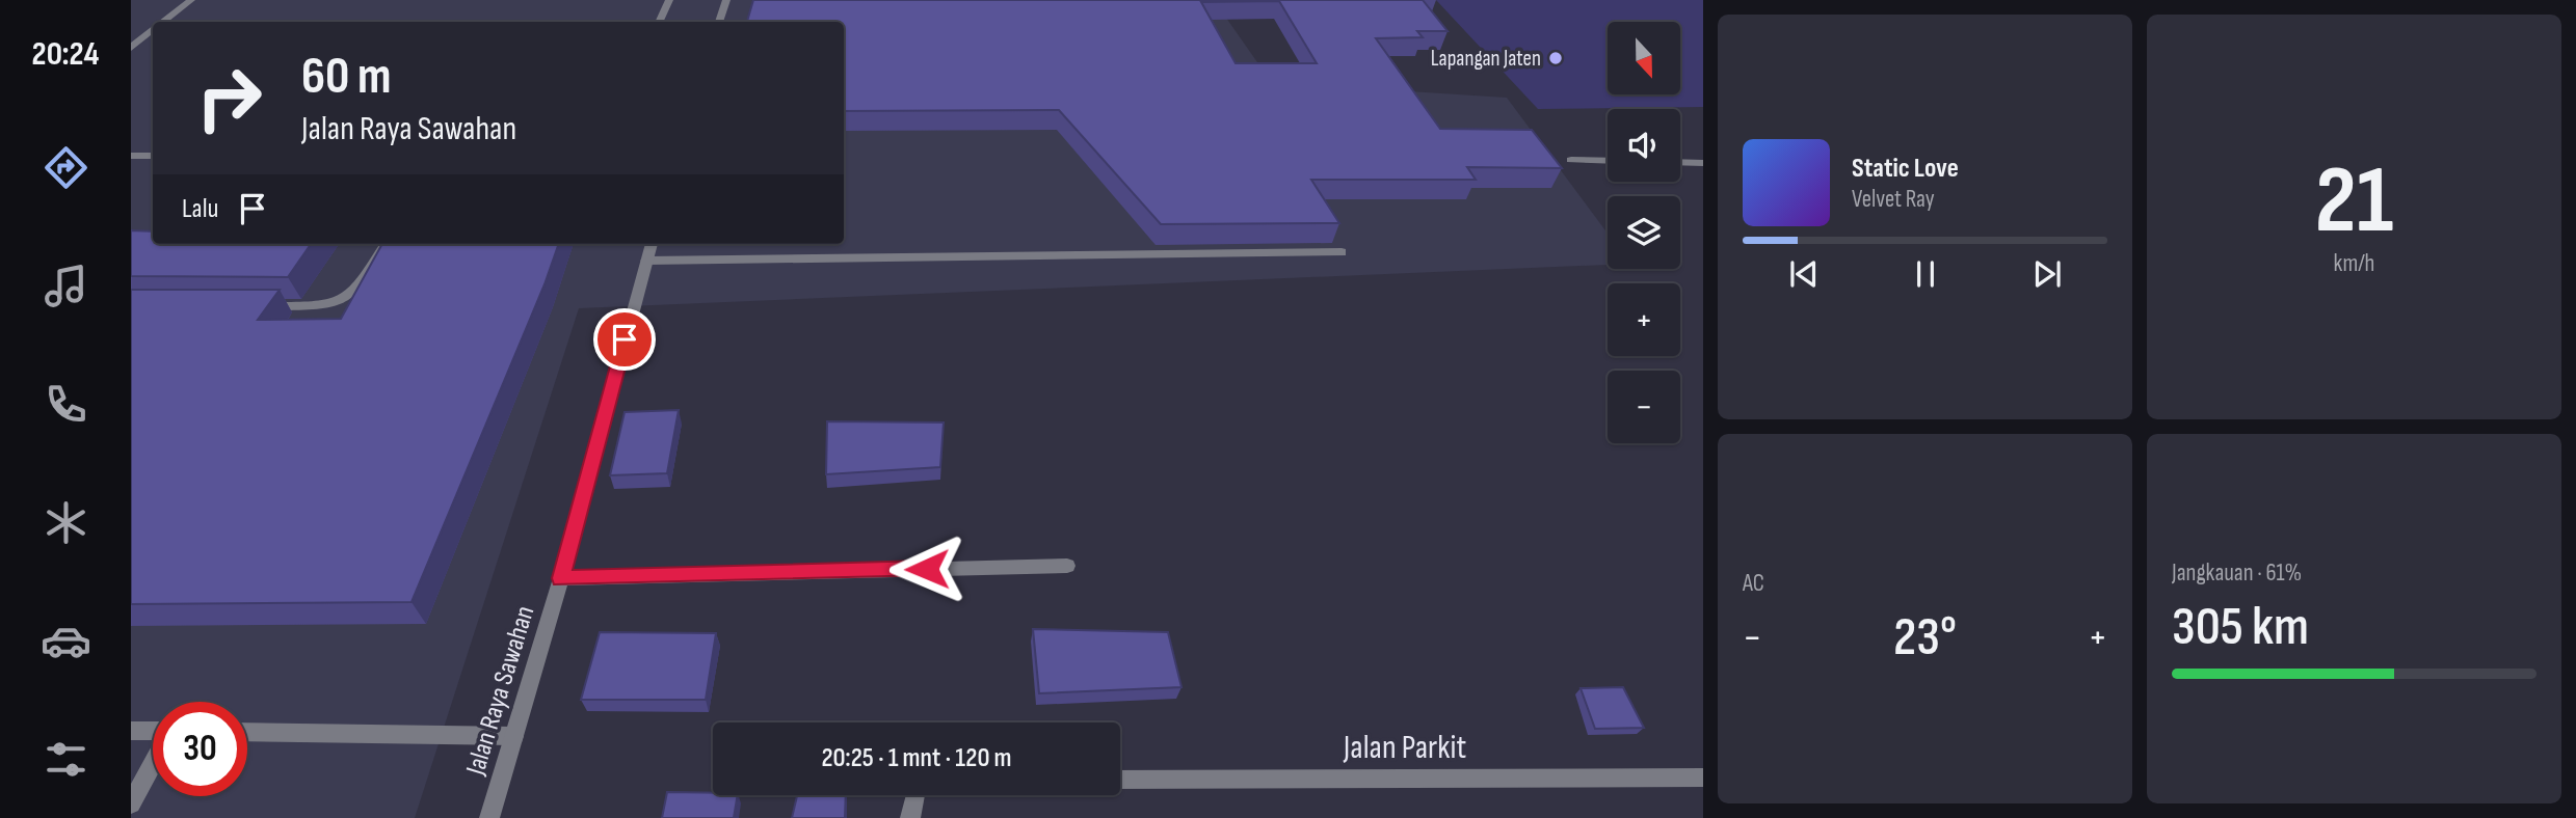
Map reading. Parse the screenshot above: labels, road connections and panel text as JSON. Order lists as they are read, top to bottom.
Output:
{
  "streets": {
    "street": ["Jalan Raya Sawahan", "Jalan Parkit"]
  },
  "places": ["Lapangan Jaten"],
  "north": "bottom",
  "page": {
    "tabs": "20:24",
    "tile": [
      ["21", "km/h"],
      "AC",
      ["Jangkauan · 61%", "305 km"]
    ],
    "map_buttons": ["+", "−"],
    "turn": ["60 m", "Jalan Raya Sawahan"],
    "song": ["Static Love", "Velvet Ray"],
    "then": "Lalu",
    "heat": ["−", "23°", "+"],
    "limit": "30",
    "trip": "20:25 · 1 mnt · 120 m"
  }
}
